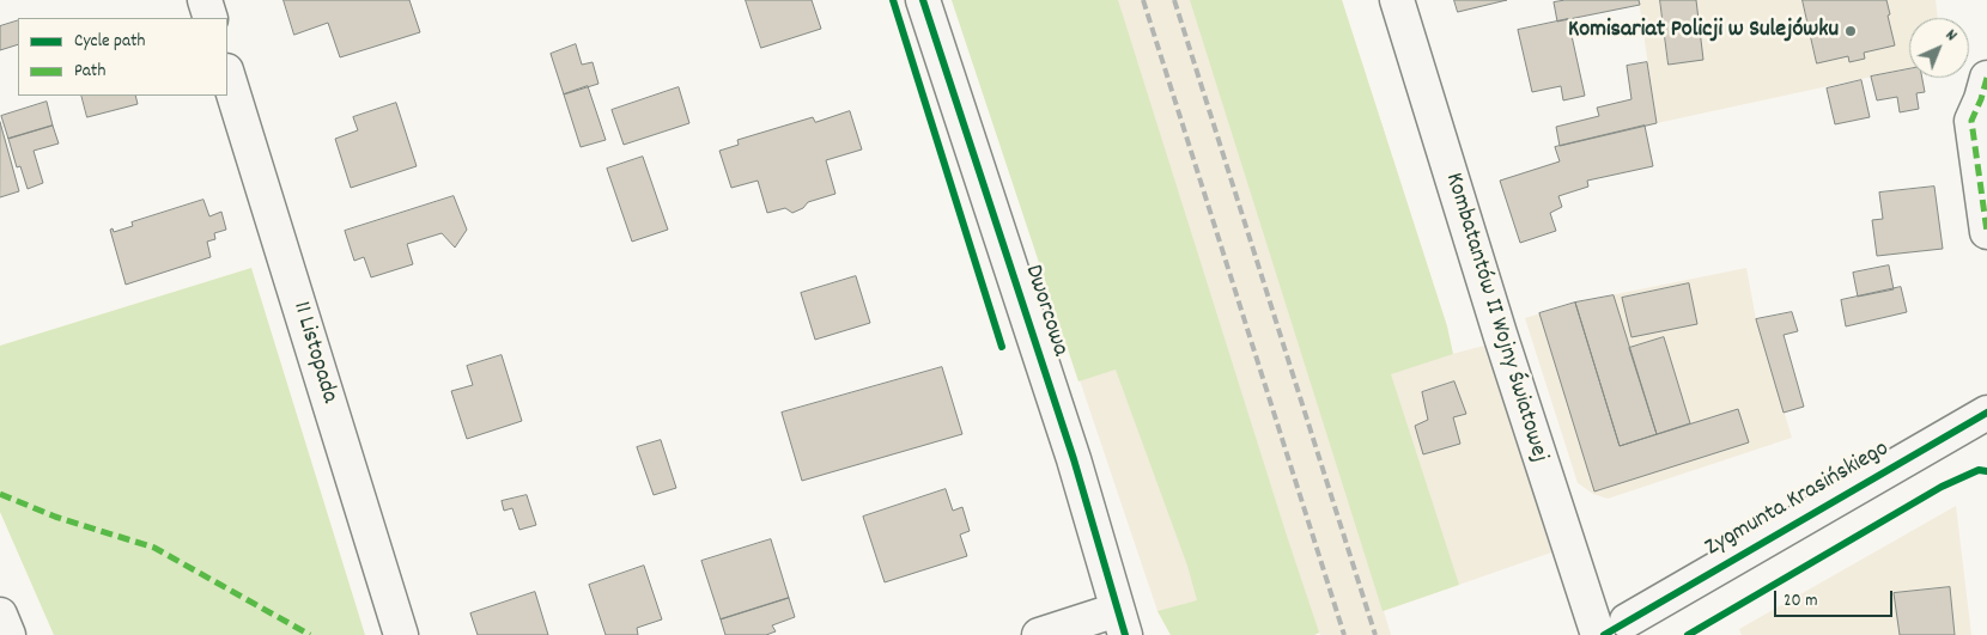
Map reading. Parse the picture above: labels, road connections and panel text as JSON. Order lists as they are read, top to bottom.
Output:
{
  "streets": {
    "street": [
      "Dworcowa",
      "Kombatantów II Wojny Światowej",
      "11 Listopada",
      "Zygmunta Krasińskiego"
    ]
  },
  "places": ["Komisariat Policji w Sulejówku"],
  "legend": ["Cycle path", "Path"],
  "scale_bar": "20 m",
  "north": "top right"
}
